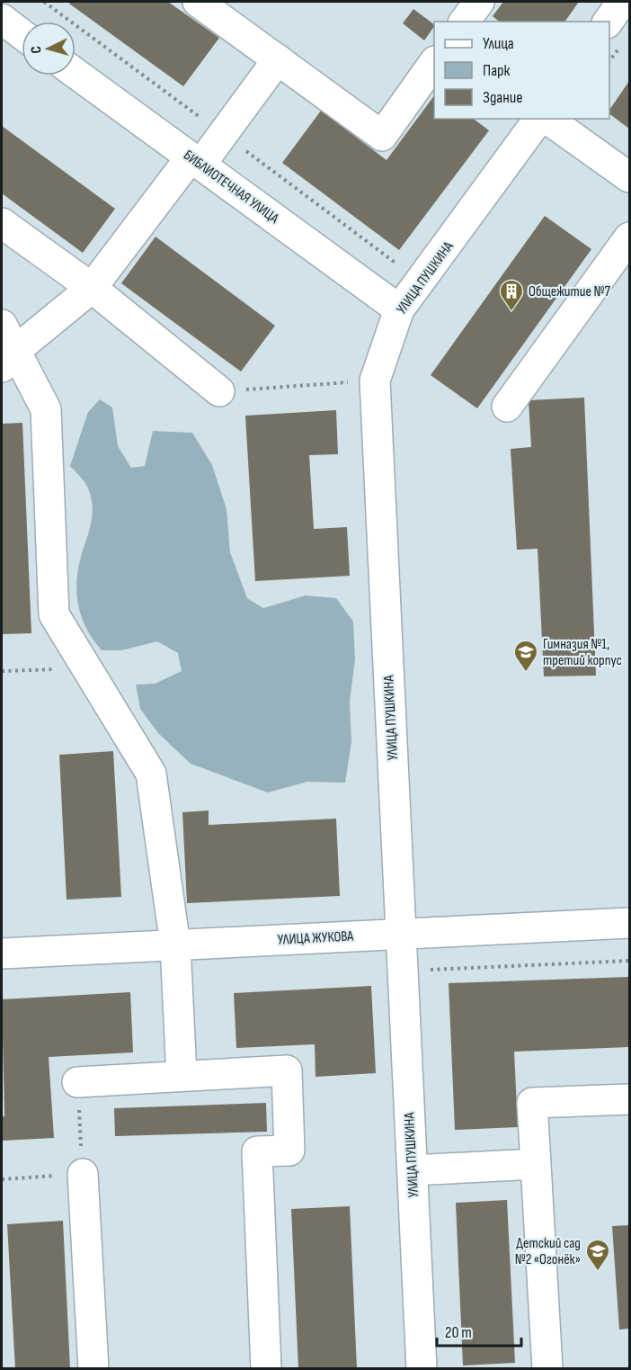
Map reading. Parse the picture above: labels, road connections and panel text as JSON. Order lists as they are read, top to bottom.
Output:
{
  "streets": {
    "street": ["БИБЛИОТЕЧНАЯ УЛИЦА", "УЛИЦА ПУШКИНА", "УЛИЦА ЖУКОВА"]
  },
  "crossings": [
    ["БИБЛИОТЕЧНАЯ УЛИЦА", "УЛИЦА ПУШКИНА"],
    ["УЛИЦА ПУШКИНА", "УЛИЦА ЖУКОВА"]
  ],
  "places": {
    "building": ["Общежитие №7"],
    "school or university": ["Гимназия №1, третий корпус", "Детский сад №2 «Огонёк»"]
  },
  "legend": ["Улица", "Парк", "Здание"],
  "scale_bar": "20 m",
  "north": "left"
}
